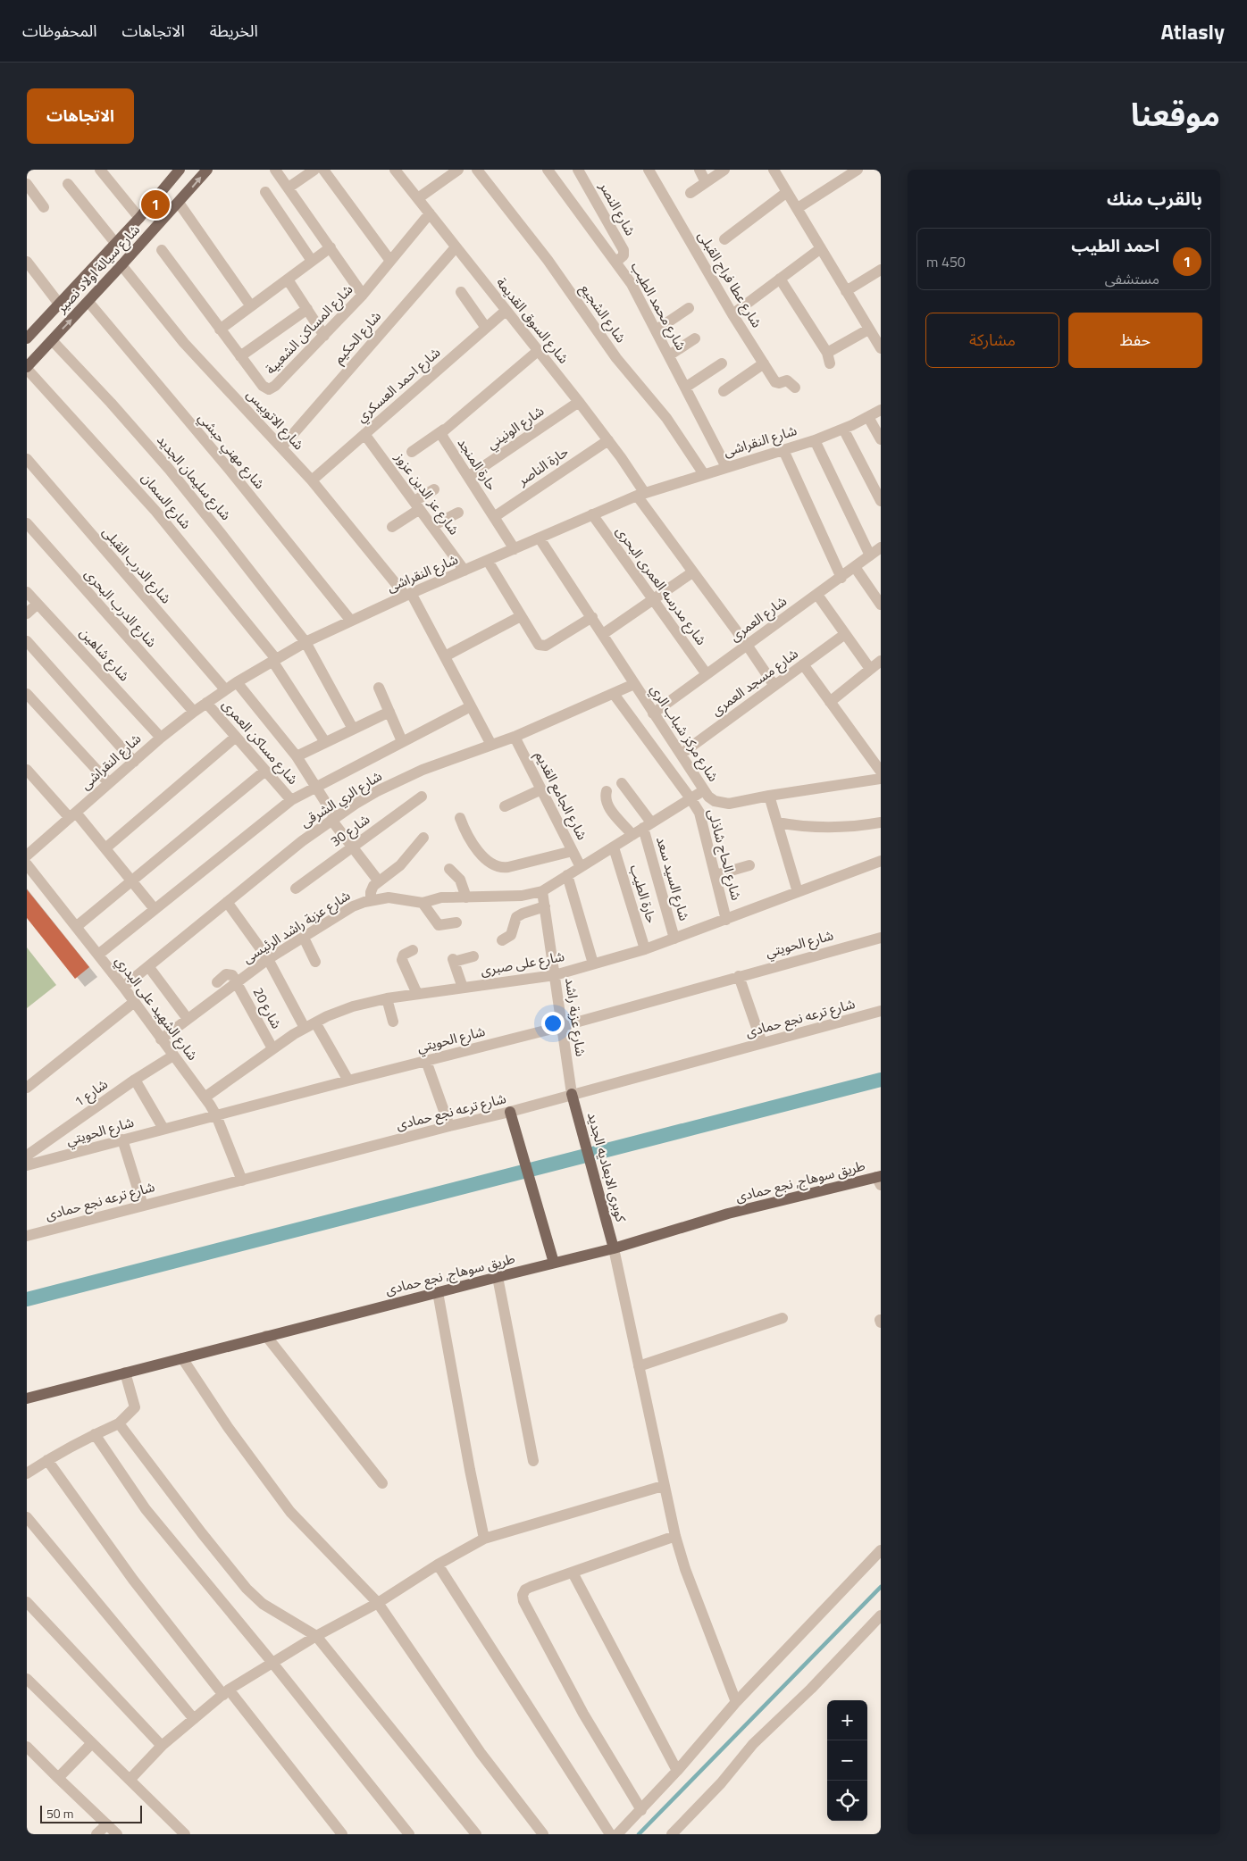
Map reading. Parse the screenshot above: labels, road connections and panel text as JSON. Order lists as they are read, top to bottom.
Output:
{
  "streets": {
    "main road": ["شارع سيالة اولاد نصير", "كوبرى الابعاديه الجديد", "طريق سوهاج, نجع حمادى"],
    "street": [
      "شارع النصر",
      "شارع عطا فراج القبلى",
      "شارع محمد الطيب",
      "شارع الشجيع",
      "شارع السوق القديمة",
      "شارع المساكن الشعبية",
      "شارع الحكيم",
      "شارع احمد العسكري",
      "شارع الاتوبيس",
      "شارع الونيني",
      "شارع النقراشى",
      "شارع مهني حبشي",
      "حارة المنجد",
      "حارة الناصر",
      "شارع سليمان الجديد",
      "شارع عز الدين عزوز",
      "شارع السمان",
      "شارع الدرب القبلى",
      "شارع مدرسه العمرى البحرى",
      "شارع الدرب البحرى",
      "شارع العمرى",
      "شارع شاهين",
      "شارع مسجد العمرى",
      "شارع مركز شباب الري",
      "شارع مساكن العمرى",
      "شارع الجامع القديم",
      "شارع الري الشرقى",
      "شارع 30",
      "شارع الحاج شاذلى",
      "شارع السيد سعد",
      "حارة الطيب",
      "شارع عزبة راشد الرئيسى",
      "شارع الحويتي",
      "شارع على صبرى",
      "شارع الشهيد على البدري",
      "شارع 20",
      "شارع عزبة راشد",
      "شارع ترعه نجع حمادى",
      "شارع 1"
    ]
  },
  "crossings": [
    ["شارع النصر", "شارع محمد الطيب"],
    ["شارع سيالة اولاد نصير", "شارع الاتوبيس"],
    ["شارع سيالة اولاد نصير", "شارع مهني حبشي"],
    ["شارع سيالة اولاد نصير", "شارع سليمان الجديد"],
    ["شارع سيالة اولاد نصير", "شارع السمان"],
    ["شارع محمد الطيب", "شارع النقراشى"],
    ["شارع الشجيع", "شارع النقراشى"],
    ["شارع السوق القديمة", "شارع المساكن الشعبية"],
    ["شارع السوق القديمة", "شارع الحكيم"],
    ["شارع السوق القديمة", "شارع احمد العسكري"],
    ["شارع السوق القديمة", "شارع الونيني"],
    ["شارع السوق القديمة", "شارع النقراشى"],
    ["شارع السوق القديمة", "حارة المنجد"],
    ["شارع السوق القديمة", "حارة الناصر"],
    ["شارع السوق القديمة", "شارع العمرى"],
    ["شارع السوق القديمة", "شارع مسجد العمرى"],
    ["شارع الحكيم", "شارع الاتوبيس"],
    ["شارع احمد العسكري", "شارع الاتوبيس"],
    ["شارع احمد العسكري", "شارع عز الدين عزوز"],
    ["شارع الاتوبيس", "شارع النقراشى"],
    ["شارع الاتوبيس", "شارع الري الشرقى"],
    ["شارع الونيني", "حارة المنجد"],
    ["شارع النقراشى", "شارع مهني حبشي"],
    ["شارع النقراشى", "حارة المنجد"],
    ["شارع النقراشى", "شارع سليمان الجديد"],
    ["شارع النقراشى", "شارع عز الدين عزوز"],
    ["شارع النقراشى", "شارع السمان"],
    ["شارع النقراشى", "شارع الدرب القبلى"],
    ["شارع النقراشى", "شارع مدرسه العمرى البحرى"],
    ["شارع النقراشى", "شارع الدرب البحرى"],
    ["شارع النقراشى", "شارع شاهين"],
    ["شارع النقراشى", "شارع مركز شباب الري"],
    ["شارع النقراشى", "شارع مساكن العمرى"],
    ["حارة المنجد", "حارة الناصر"],
    ["شارع مدرسه العمرى البحرى", "شارع العمرى"],
    ["شارع العمرى", "شارع مركز شباب الري"],
    ["شارع مسجد العمرى", "شارع مركز شباب الري"],
    ["شارع مركز شباب الري", "شارع الري الشرقى"],
    ["شارع مركز شباب الري", "شارع عزبة راشد الرئيسى"],
    ["شارع الجامع القديم", "شارع الري الشرقى"],
    ["شارع الجامع القديم", "شارع عزبة راشد الرئيسى"],
    ["شارع الري الشرقى", "شارع الحاج شاذلى"],
    ["شارع الري الشرقى", "شارع الشهيد على البدري"],
    ["شارع الحاج شاذلى", "شارع عزبة راشد الرئيسى"],
    ["شارع الحاج شاذلى", "شارع على صبرى"],
    ["شارع السيد سعد", "شارع عزبة راشد الرئيسى"],
    ["شارع السيد سعد", "شارع على صبرى"],
    ["حارة الطيب", "شارع عزبة راشد الرئيسى"],
    ["حارة الطيب", "شارع على صبرى"],
    ["شارع عزبة راشد الرئيسى", "شارع الشهيد على البدري"],
    ["شارع عزبة راشد الرئيسى", "شارع 20"],
    ["شارع عزبة راشد الرئيسى", "شارع عزبة راشد"],
    ["شارع الحويتي", "شارع الشهيد على البدري"],
    ["شارع الحويتي", "شارع عزبة راشد"],
    ["شارع على صبرى", "شارع الشهيد على البدري"],
    ["شارع على صبرى", "شارع 20"],
    ["شارع على صبرى", "شارع عزبة راشد"],
    ["شارع الشهيد على البدري", "شارع ترعه نجع حمادى"],
    ["شارع الشهيد على البدري", "شارع 1"],
    ["شارع عزبة راشد", "شارع ترعه نجع حمادى"],
    ["شارع عزبة راشد", "كوبرى الابعاديه الجديد"],
    ["شارع ترعه نجع حمادى", "كوبرى الابعاديه الجديد"],
    ["كوبرى الابعاديه الجديد", "طريق سوهاج, نجع حمادى"]
  ],
  "scale_bar": "50 m",
  "page": {
    "header": "Atlasly",
    "nav": ["الخريطة", "الاتجاهات", "المحفوظات"],
    "title": "موقعنا",
    "buttons": [
      "الاتجاهات",
      ["حفظ", "مشاركة"]
    ],
    "heading": "بالقرب منك",
    "pins": "1",
    "list": [
      {
        "mark": "1",
        "name": "احمد الطيب",
        "note": "مستشفى",
        "value": "450 m"
      }
    ],
    "map_buttons": ["+", "−"],
    "scale": "50 m"
  }
}
